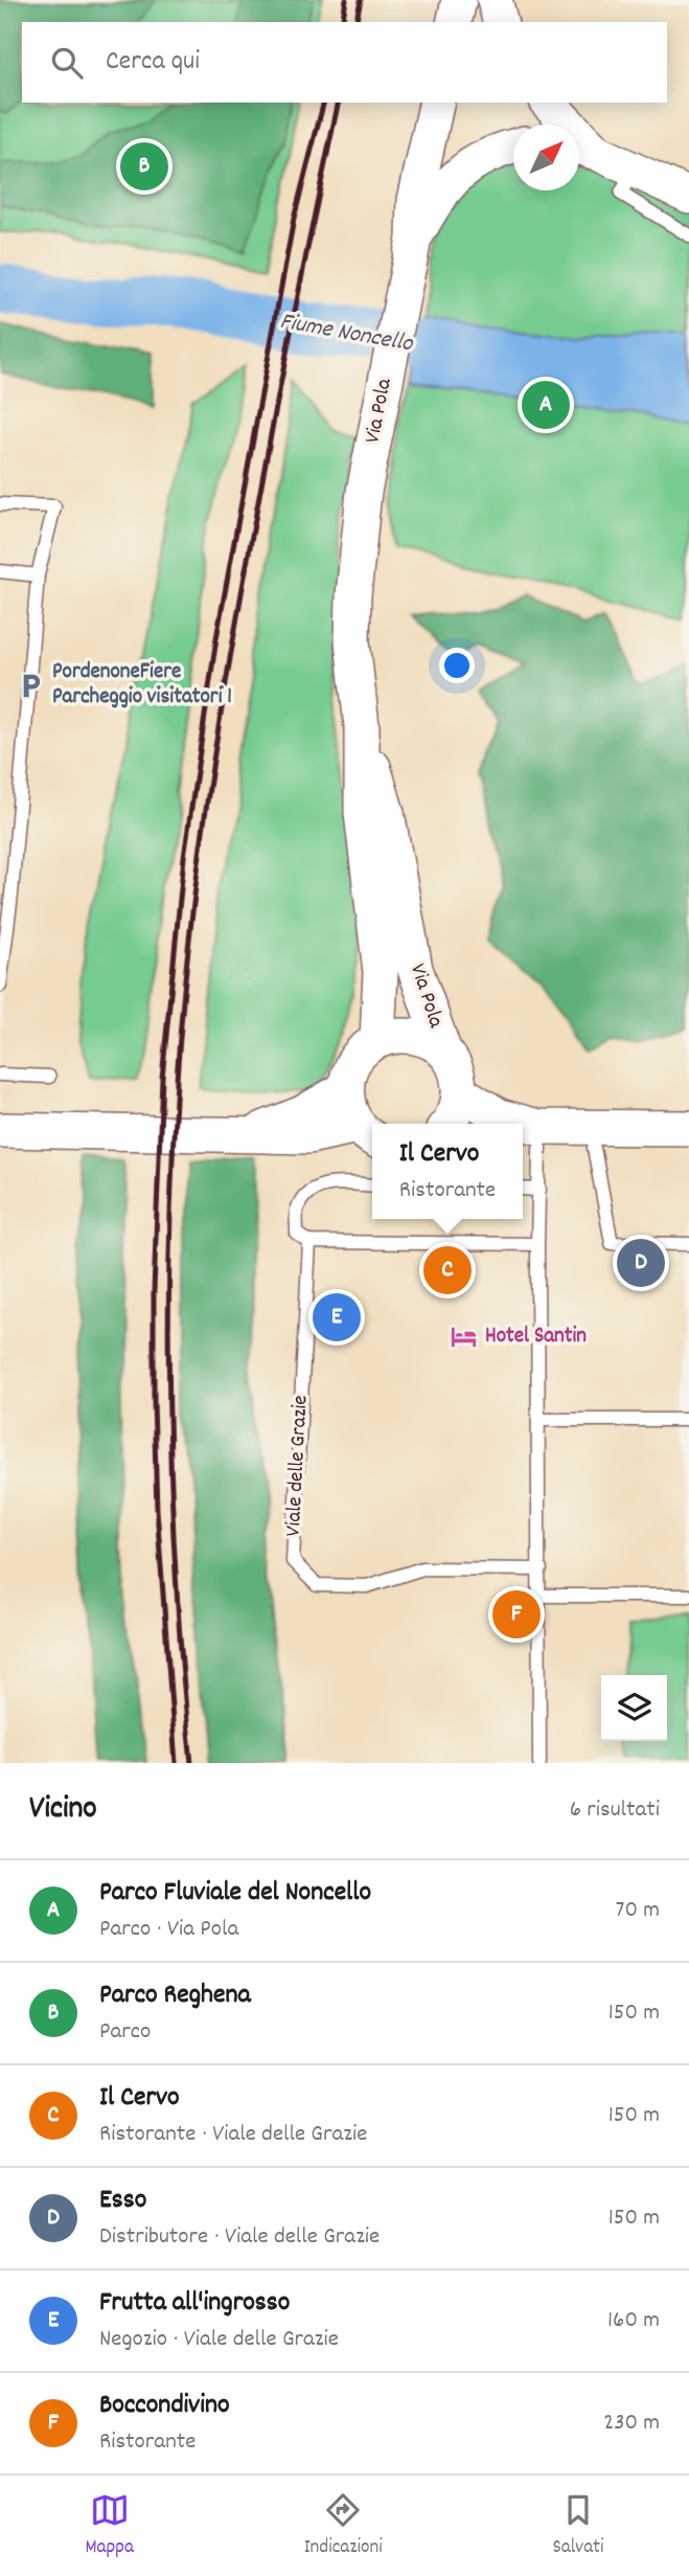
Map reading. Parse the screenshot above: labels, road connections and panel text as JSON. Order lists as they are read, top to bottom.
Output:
{
  "streets": {
    "main road": ["Via Pola"],
    "lane": ["Viale delle Grazie"]
  },
  "water": ["Fiume Noncello"],
  "places": {
    "parking": ["PordenoneFiere Parcheggio visitatori 1"],
    "hotel": ["Hotel Santin"]
  },
  "north": "top right",
  "page": {
    "search": "Cerca qui",
    "pins": [
      "B",
      "A",
      "D",
      "C",
      "E",
      "F"
    ],
    "popup": ["Il Cervo", "Ristorante"],
    "heading": ["Vicino", "6 risultati"],
    "list": [
      {
        "mark": "A",
        "name": "Parco Fluviale del Noncello",
        "note": "Parco · Via Pola",
        "value": "70 m"
      },
      {
        "mark": "B",
        "name": "Parco Reghena",
        "note": "Parco",
        "value": "150 m"
      },
      {
        "mark": "C",
        "name": "Il Cervo",
        "note": "Ristorante · Viale delle Grazie",
        "value": "150 m"
      },
      {
        "mark": "D",
        "name": "Esso",
        "note": "Distributore · Viale delle Grazie",
        "value": "150 m"
      },
      {
        "mark": "E",
        "name": "Frutta all'ingrosso",
        "note": "Negozio · Viale delle Grazie",
        "value": "160 m"
      },
      {
        "mark": "F",
        "name": "Boccondivino",
        "note": "Ristorante",
        "value": "230 m"
      }
    ],
    "nav": ["Mappa", "Indicazioni", "Salvati"]
  }
}
